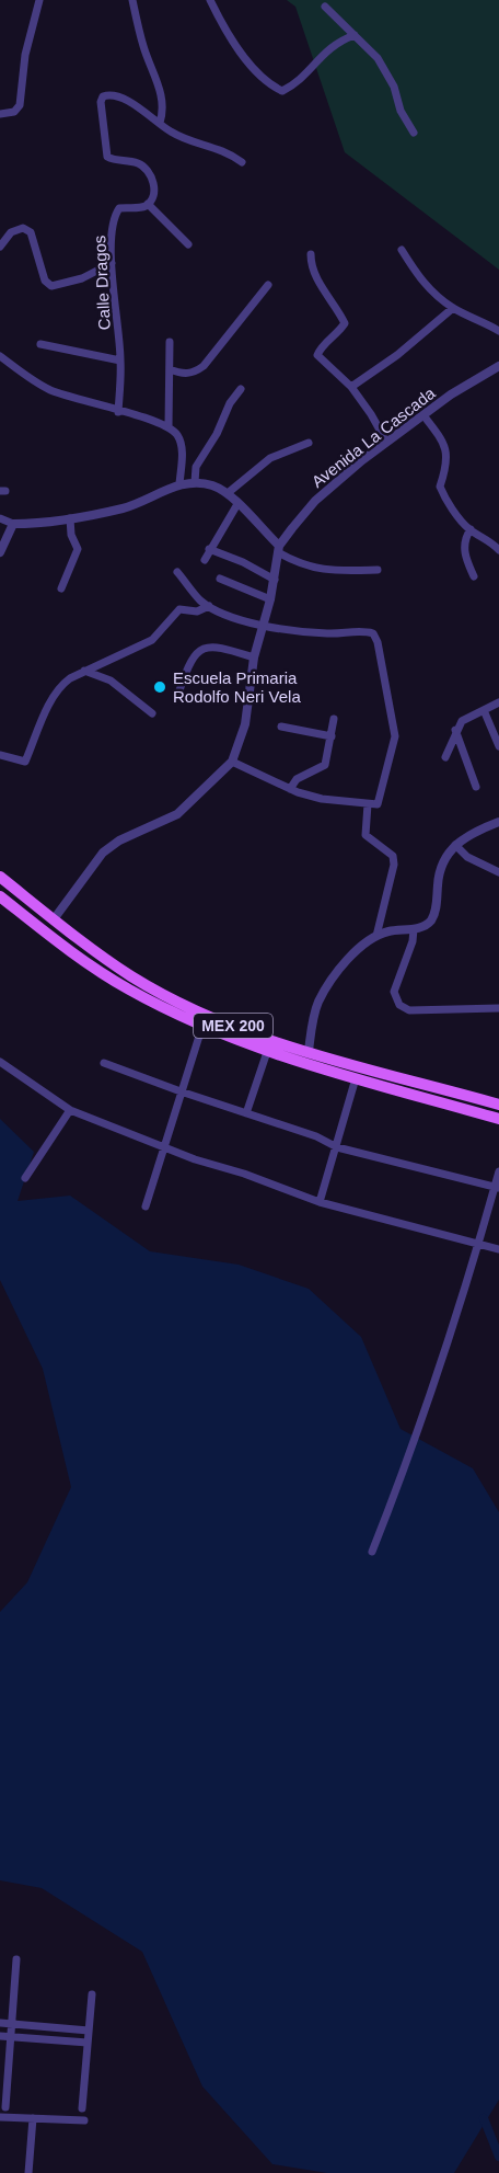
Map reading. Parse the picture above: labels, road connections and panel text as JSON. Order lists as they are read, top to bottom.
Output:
{
  "streets": {
    "main road": ["MEX 200"],
    "street": ["Calle Dragos", "Avenida La Cascada"]
  },
  "places": ["Escuela Primaria Rodolfo Neri Vela"]
}
